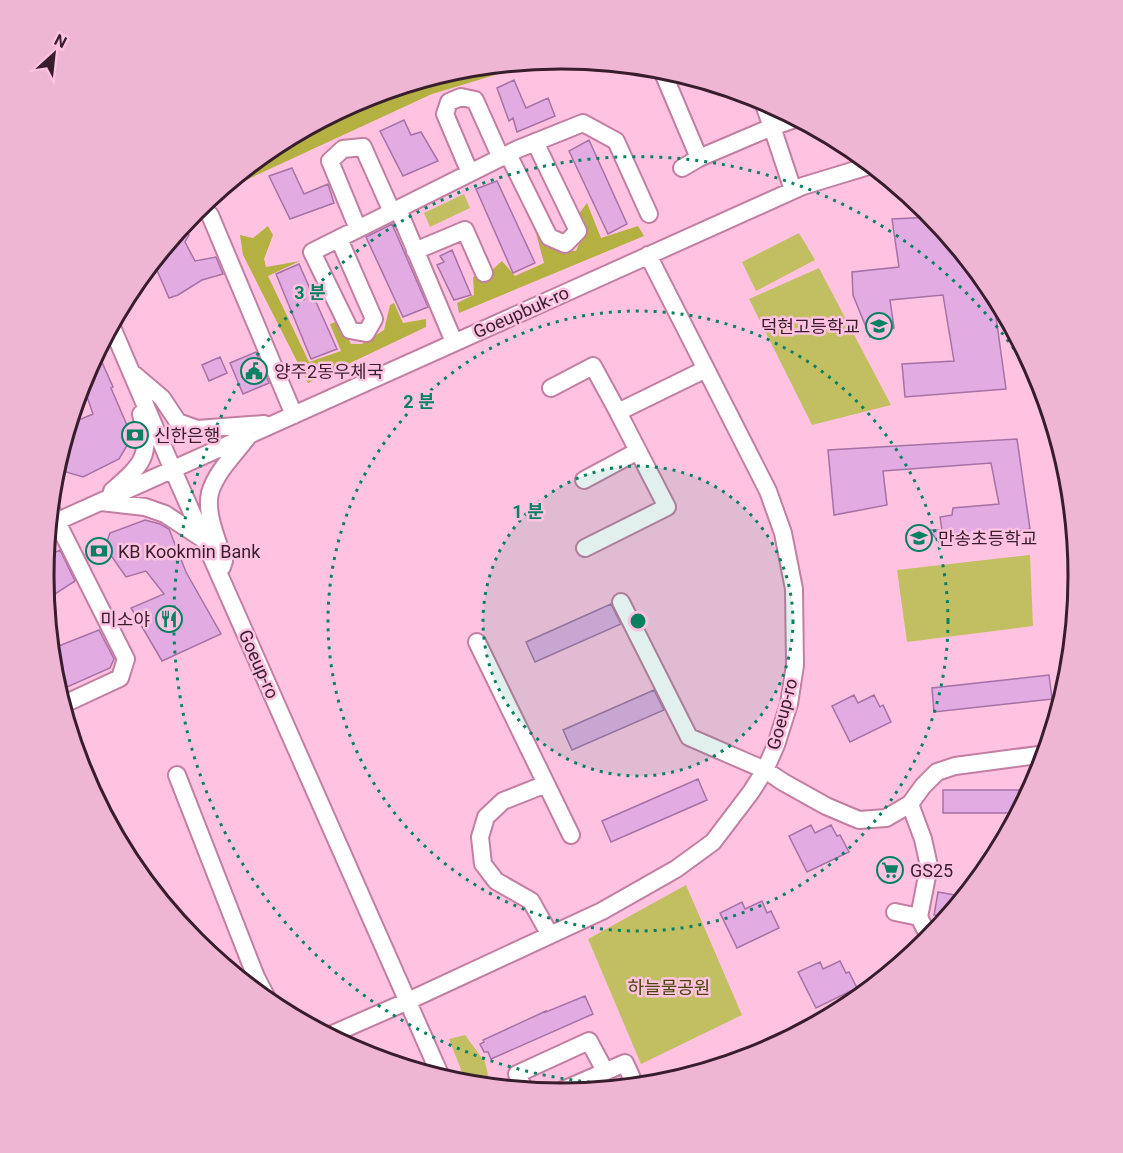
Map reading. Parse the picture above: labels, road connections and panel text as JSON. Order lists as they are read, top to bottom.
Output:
{
  "streets": {
    "street": ["Goeupbuk-ro", "Goeup-ro"]
  },
  "crossings": [
    ["Goeupbuk-ro", "Goeup-ro"]
  ],
  "parks": ["하늘물공원"],
  "places": {
    "school or university": ["덕현고등학교", "만송초등학교"],
    "public building": ["양주2동우체국"],
    "bank": ["신한은행", "KB Kookmin Bank"],
    "restaurant": ["미소야"],
    "supermarket": ["GS25"]
  },
  "north": "top right",
  "rings": ["3 분", "2 분", "1 분"]
}
